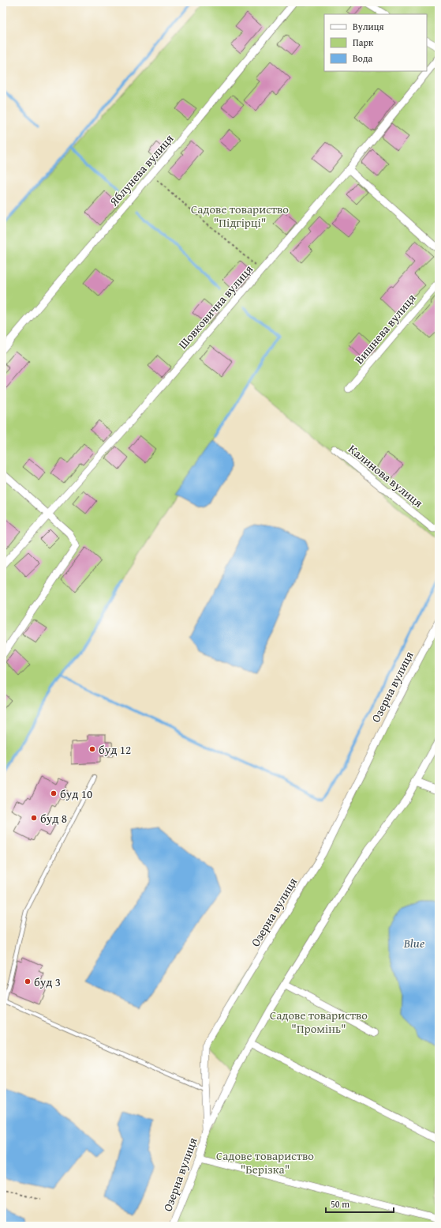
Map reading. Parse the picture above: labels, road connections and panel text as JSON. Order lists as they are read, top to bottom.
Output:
{
  "streets": {
    "street": [
      "Яблунева вулиця",
      "Шовковична вулиця",
      "Вишнева вулиця",
      "Калинова вулиця",
      "Озерна вулиця"
    ]
  },
  "water": ["Blue"],
  "parks": ["Садове товариство \"Підгірці\"", "Садове товариство \"Промінь\"", "Садове товариство \"Берізка\""],
  "places": [
    "буд 12",
    "буд 10",
    "буд 8",
    "буд 3"
  ],
  "legend": ["Вулиця", "Парк", "Вода"],
  "scale_bar": "50 m"
}
